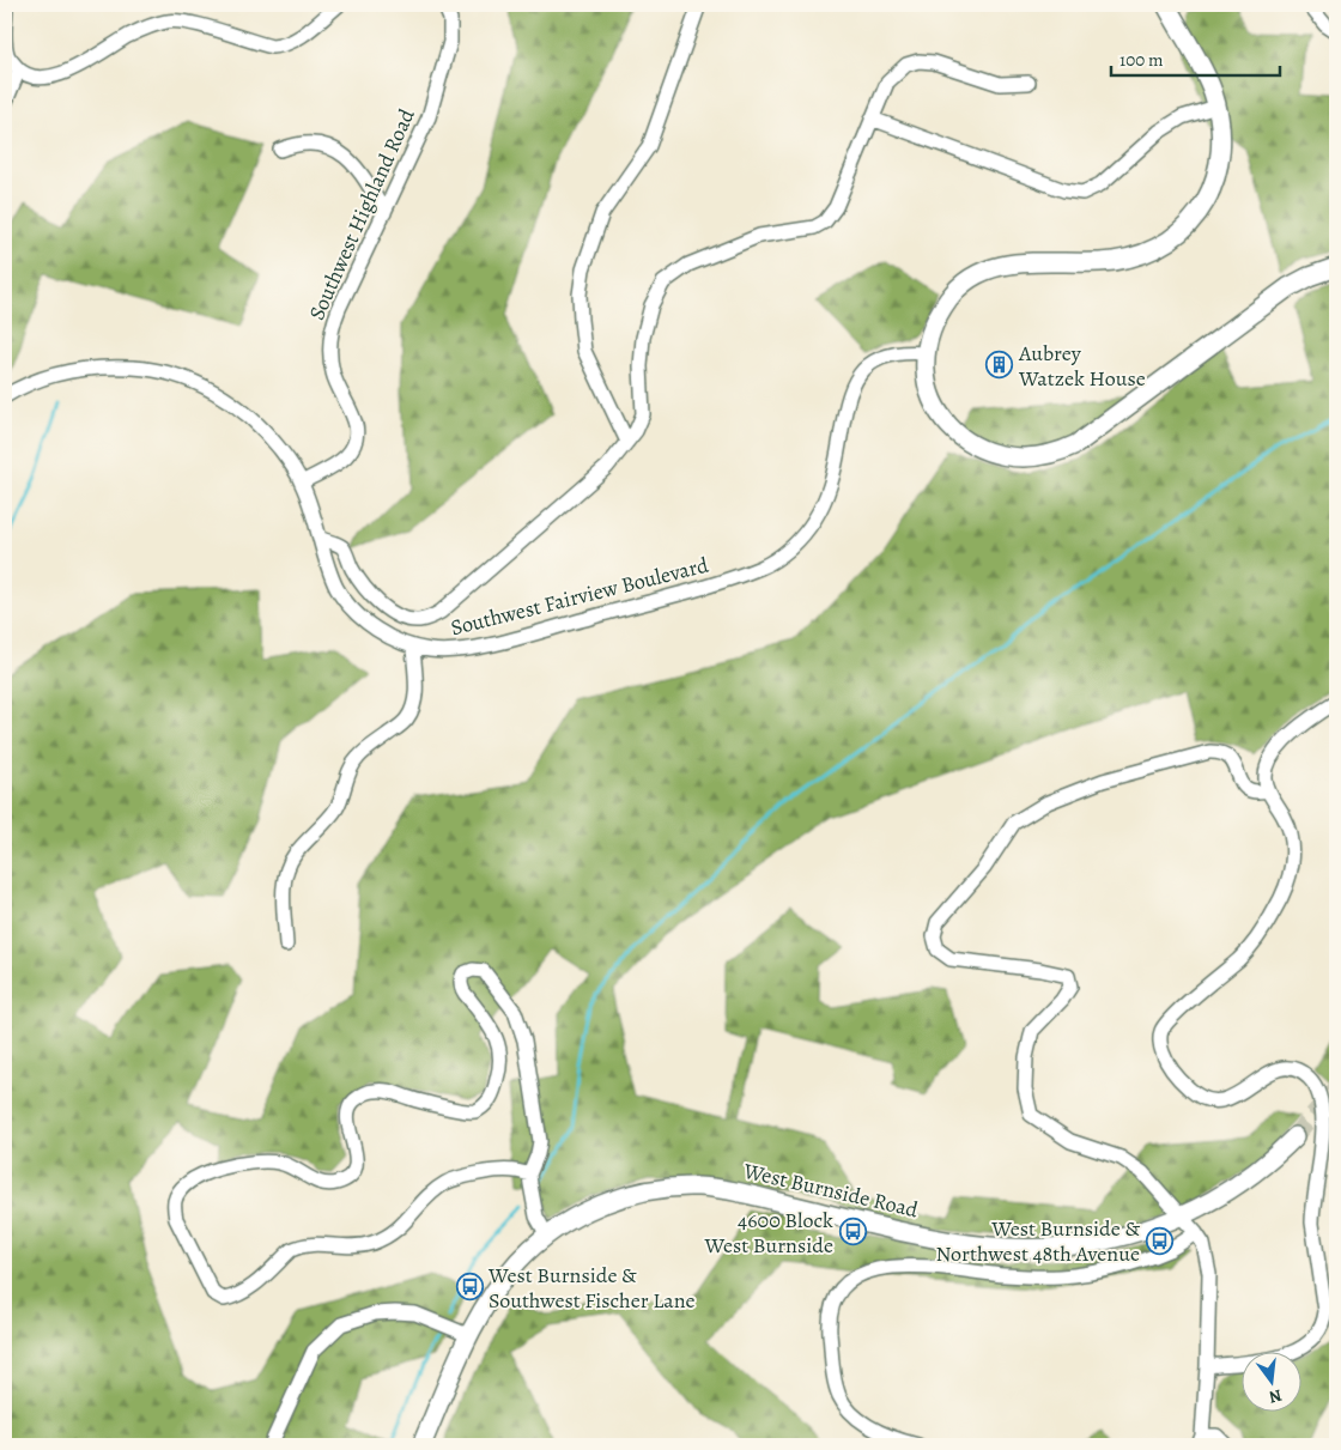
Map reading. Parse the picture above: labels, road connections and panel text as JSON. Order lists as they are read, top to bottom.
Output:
{
  "streets": {
    "main road": ["West Burnside Road"],
    "street": ["Southwest Highland Road", "Southwest Fairview Boulevard"]
  },
  "crossings": [
    ["Southwest Highland Road", "Southwest Fairview Boulevard"]
  ],
  "places": {
    "building": ["Aubrey Watzek House"],
    "bus stop": ["4600 Block West Burnside", "West Burnside & Northwest 48th Avenue", "West Burnside & Southwest Fischer Lane"]
  },
  "scale_bar": "100 m",
  "north": "bottom"
}
